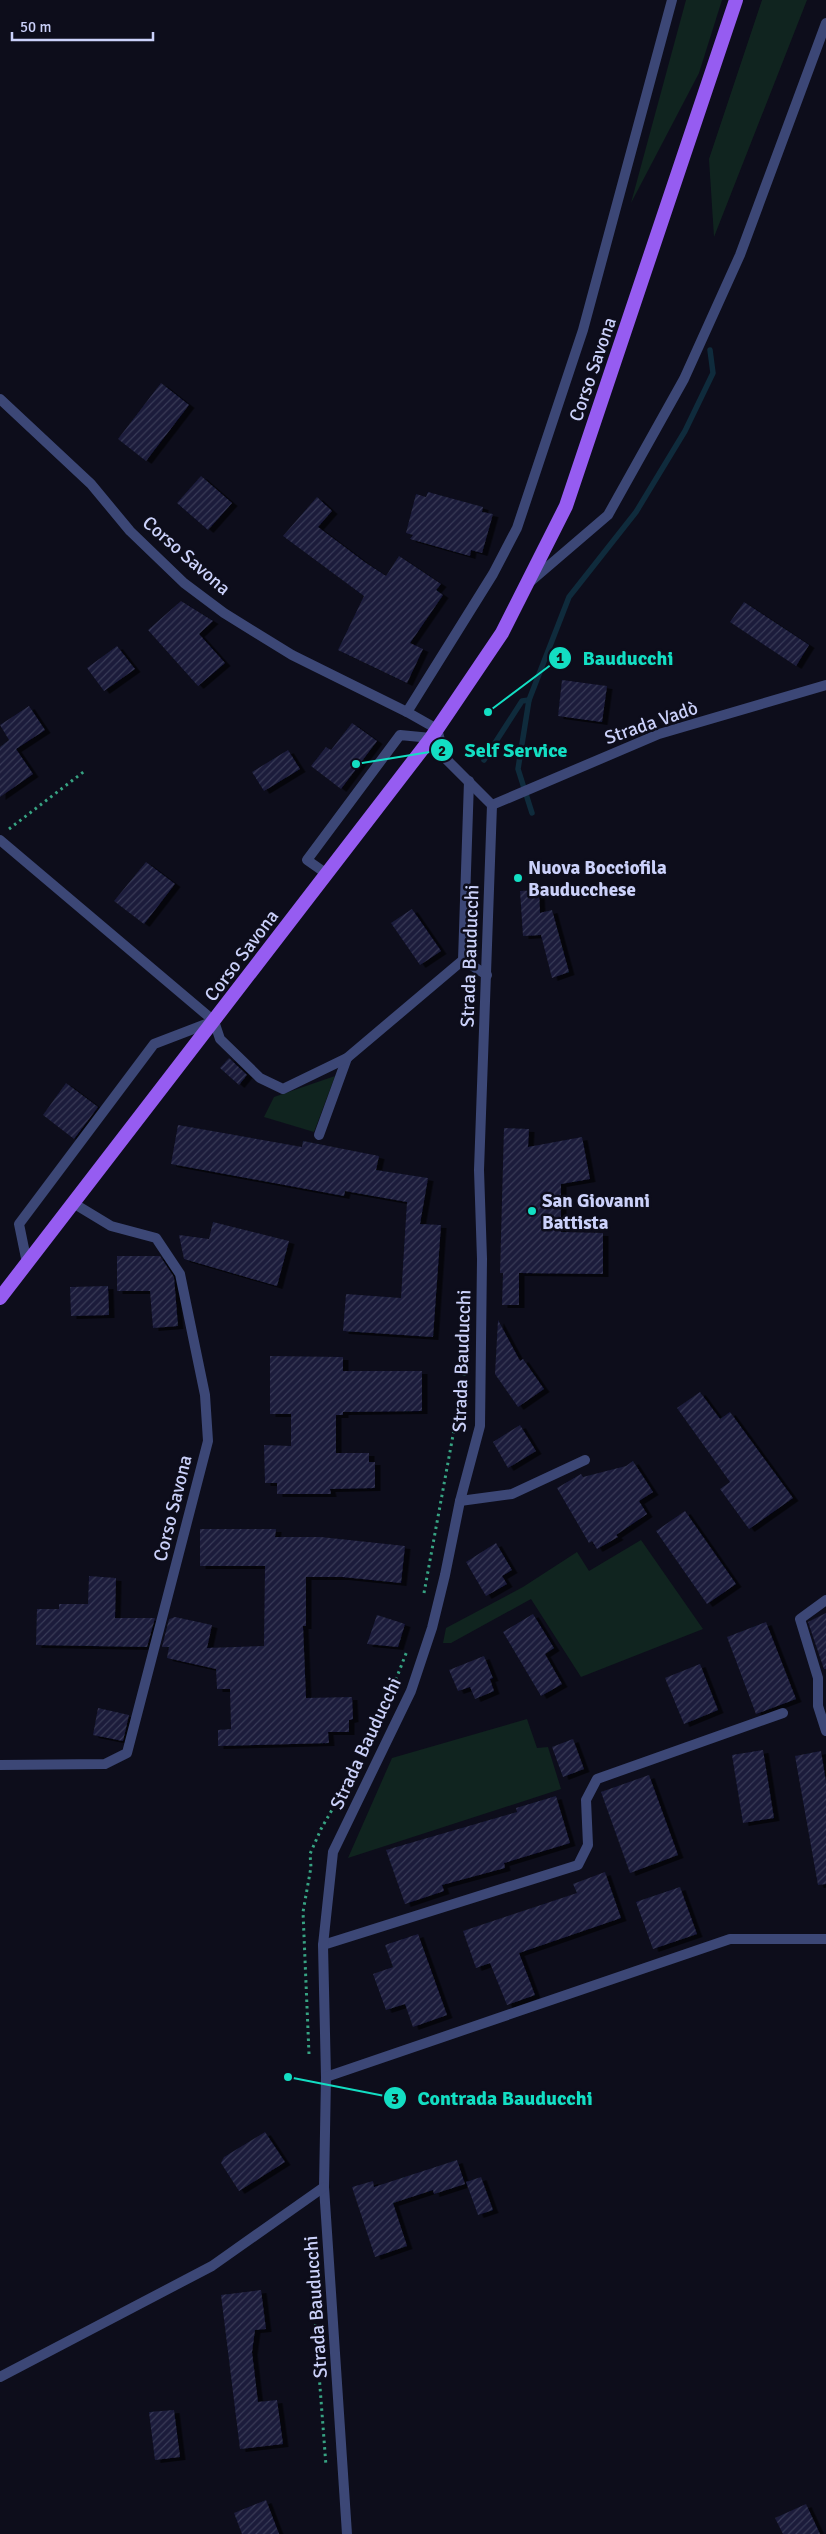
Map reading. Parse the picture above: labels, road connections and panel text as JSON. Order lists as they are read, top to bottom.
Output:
{
  "streets": {
    "main road": ["Corso Savona"],
    "street": ["Strada Vadò", "Strada Bauducchi"]
  },
  "crossings": [
    ["Strada Vadò", "Strada Bauducchi"]
  ],
  "places": [
    "Bauducchi",
    "Self Service",
    "Nuova Bocciofila Bauducchese",
    "San Giovanni Battista",
    "Contrada Bauducchi"
  ],
  "scale_bar": "50 m"
}
